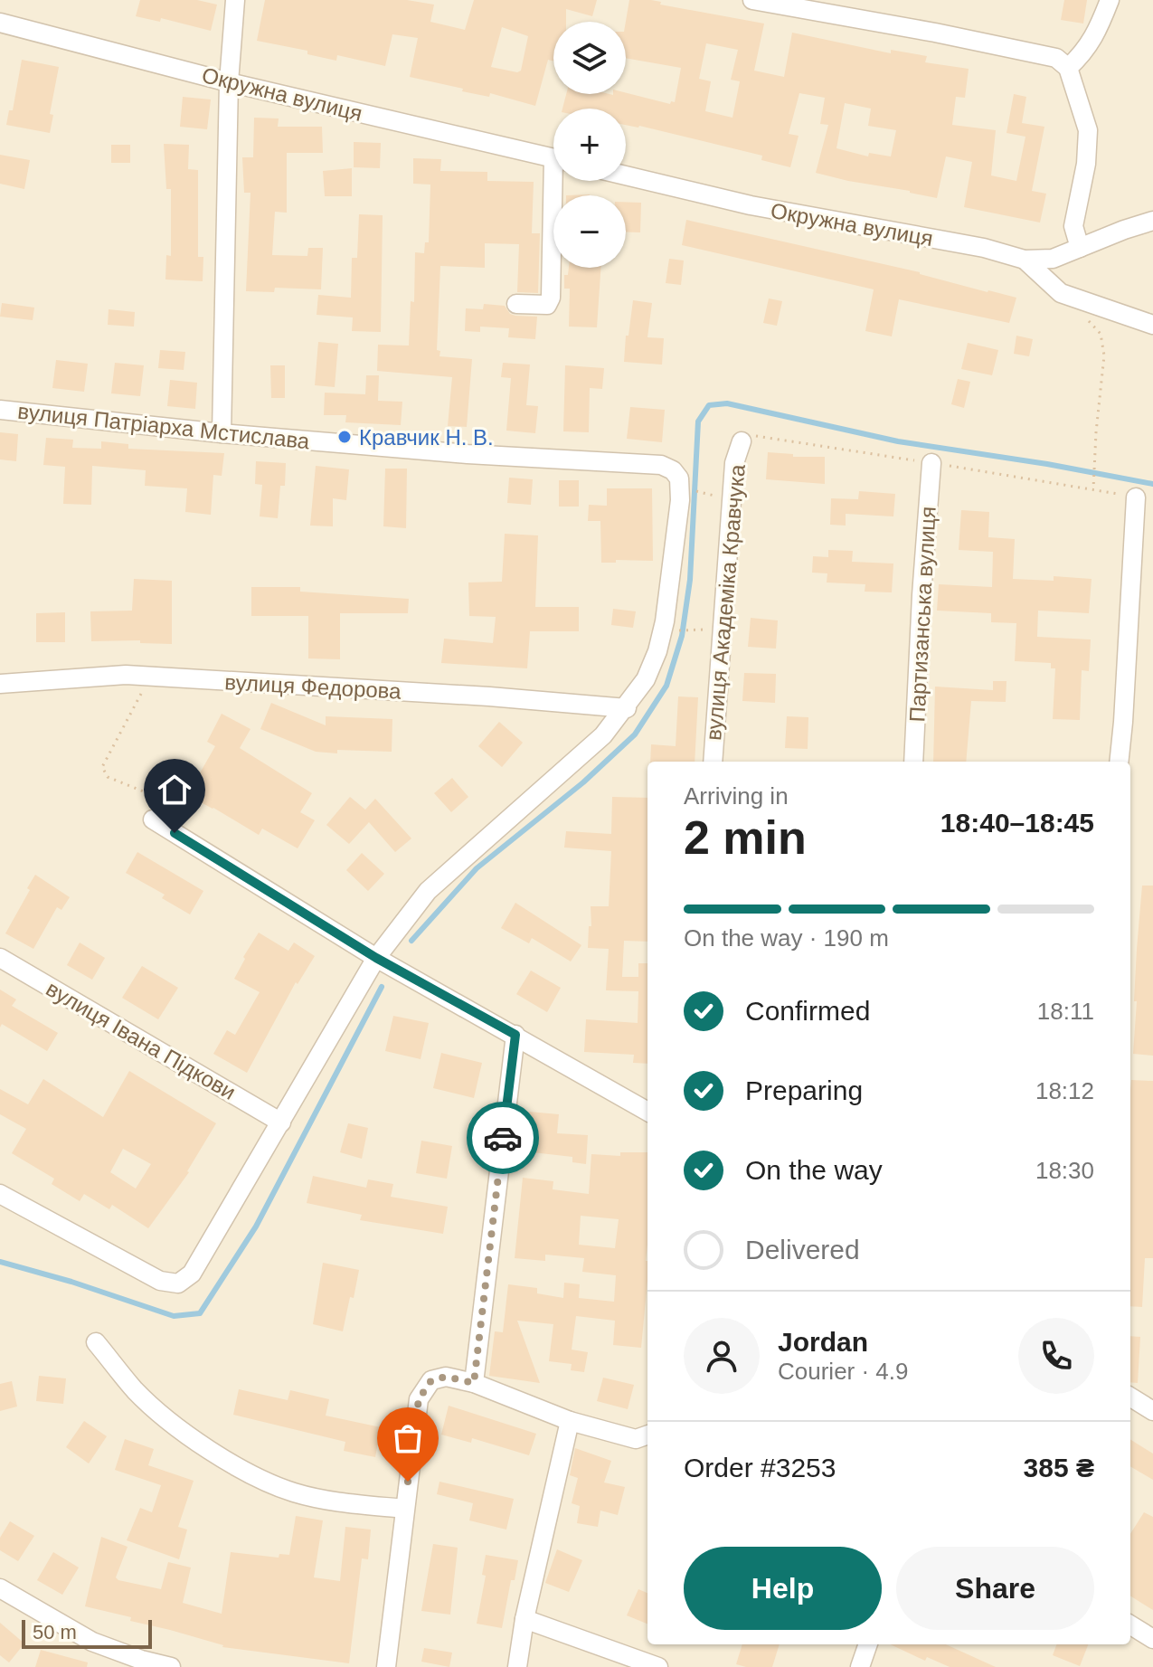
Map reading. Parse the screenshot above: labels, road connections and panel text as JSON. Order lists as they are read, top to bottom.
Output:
{
  "streets": {
    "street": [
      "Окружна вулиця",
      "вулиця Патріарха Мстислава",
      "вулиця Академіка Кравчука",
      "Партизанська вулиця",
      "вулиця Федорова",
      "вулиця Івана Підкови"
    ]
  },
  "crossings": [
    ["вулиця Патріарха Мстислава", "вулиця Федорова"]
  ],
  "places": ["Кравчик Н. В."],
  "scale_bar": "50 m",
  "page": {
    "map_buttons": ["+", "−"],
    "heading": ["2 min", "Arriving in", "18:40–18:45"],
    "panel": [
      "Jordan",
      "Courier · 4.9",
      "Order #3253",
      "385 ₴"
    ],
    "bar": "On the way · 190 m",
    "list": [
      ["Confirmed", "18:11"],
      ["Preparing", "18:12"],
      ["On the way", "18:30"],
      "Delivered"
    ],
    "buttons": ["Help", "Share"],
    "scale": "50 m"
  }
}
